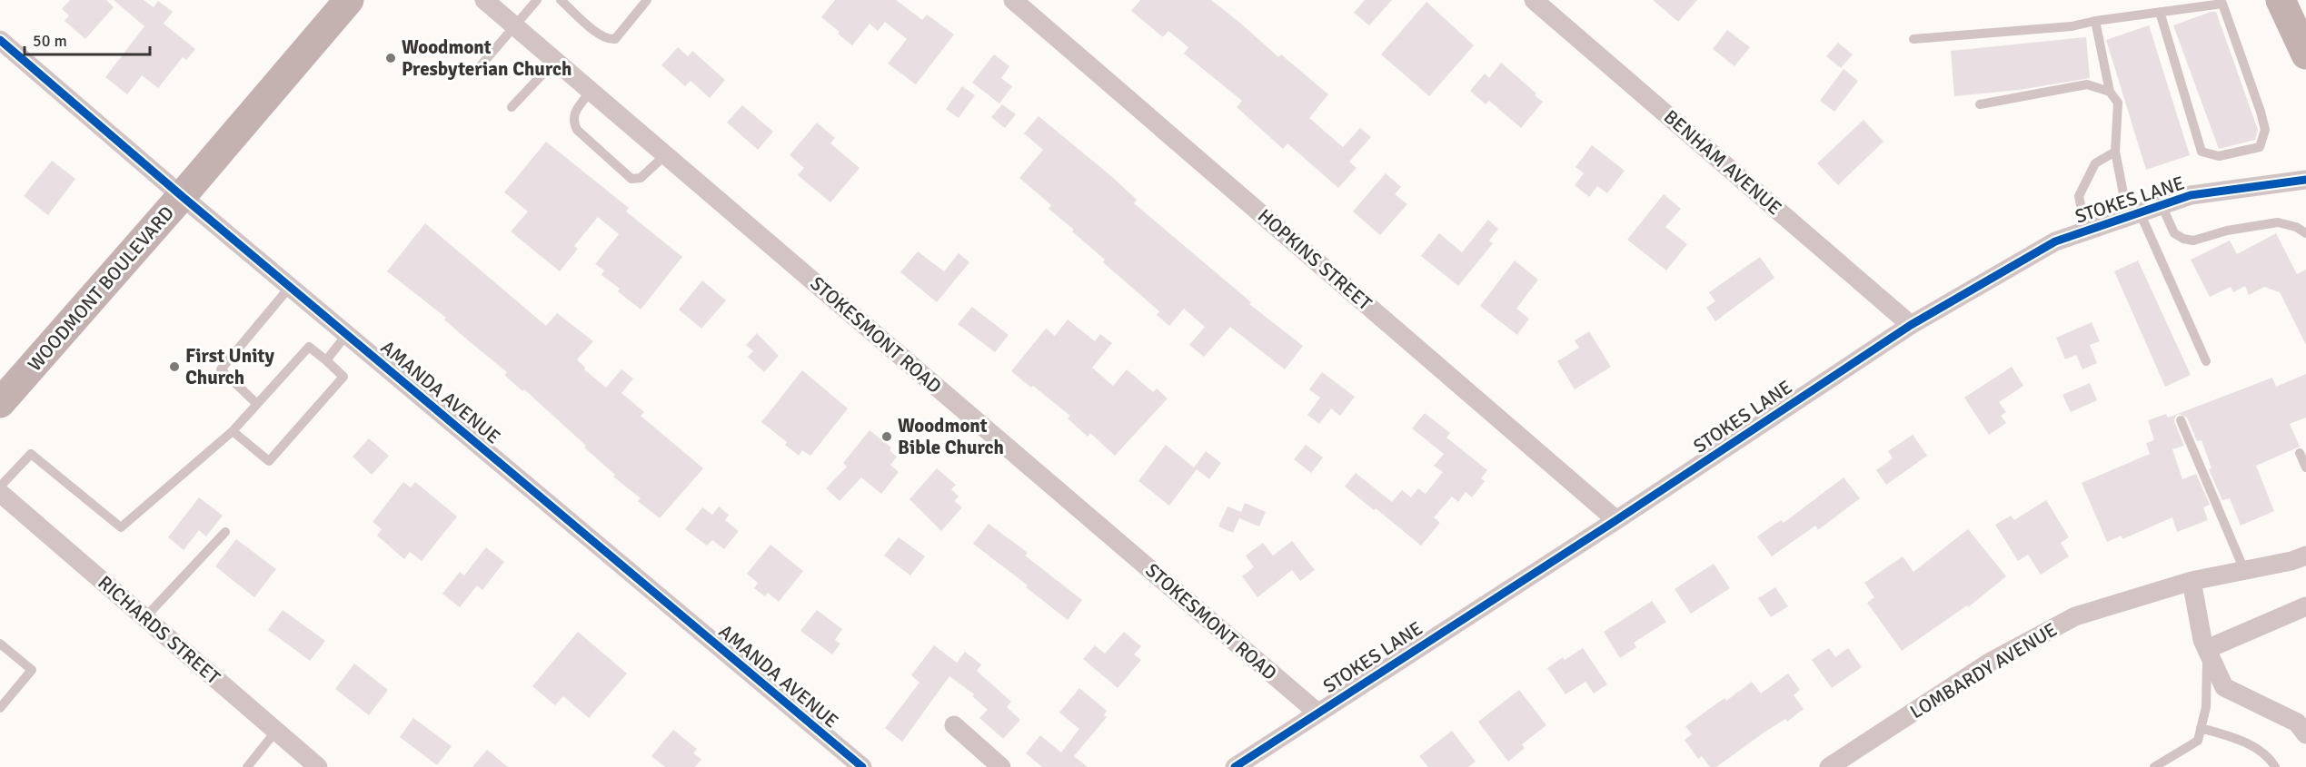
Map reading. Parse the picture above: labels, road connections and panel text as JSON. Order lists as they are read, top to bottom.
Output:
{
  "streets": {
    "main road": ["WOODMONT BOULEVARD"],
    "street": [
      "BENHAM AVENUE",
      "STOKES LANE",
      "HOPKINS STREET",
      "STOKESMONT ROAD",
      "AMANDA AVENUE",
      "RICHARDS STREET",
      "LOMBARDY AVENUE"
    ]
  },
  "crossings": [
    ["BENHAM AVENUE", "STOKES LANE"],
    ["STOKES LANE", "HOPKINS STREET"],
    ["STOKES LANE", "STOKESMONT ROAD"],
    ["WOODMONT BOULEVARD", "AMANDA AVENUE"]
  ],
  "places": ["Woodmont Presbyterian Church", "First Unity Church", "Woodmont Bible Church"],
  "scale_bar": "50 m"
}
